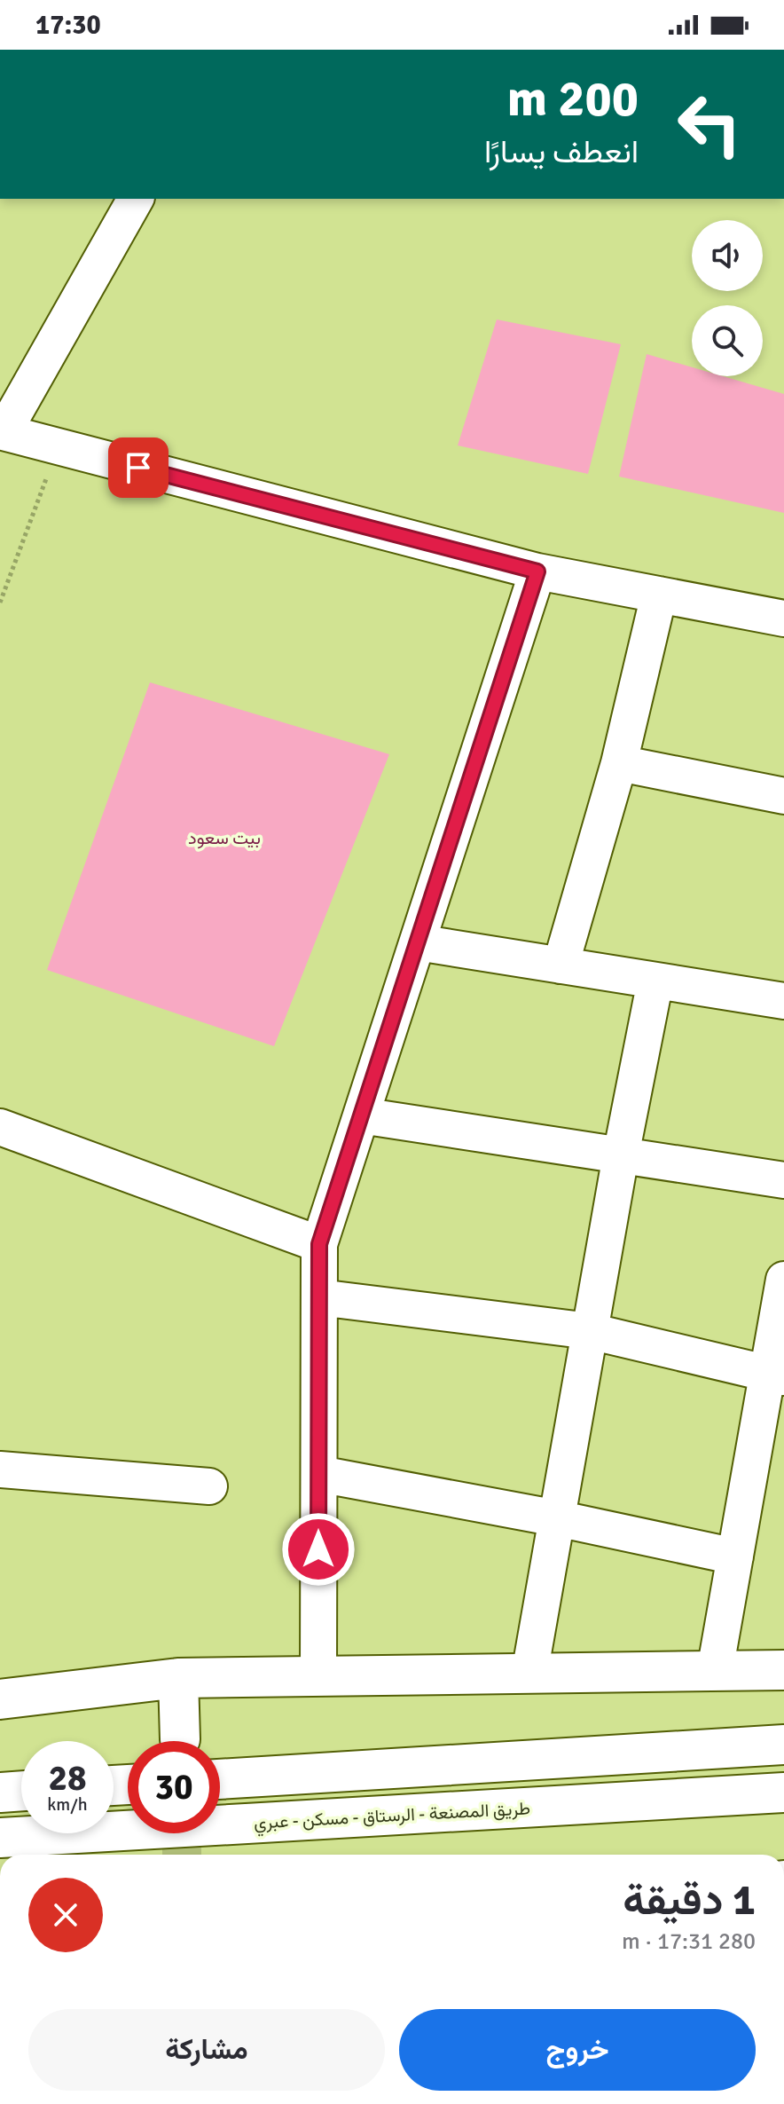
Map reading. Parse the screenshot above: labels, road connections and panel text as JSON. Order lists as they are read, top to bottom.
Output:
{
  "streets": {
    "main road": ["طريق المصنعة - الرستاق - مسكن - عبري"]
  },
  "parks": ["بيت سعود"],
  "page": {
    "status": "17:30",
    "turn": ["200 m", "انعطف يسارًا"],
    "speed": "28 km/h",
    "limit": "30",
    "heading": ["1 دقيقة", "280 m · 17:31"],
    "buttons": ["خروج", "مشاركة"]
  }
}
